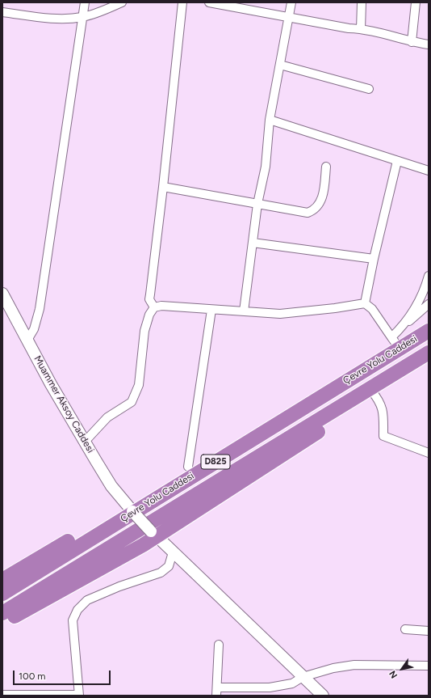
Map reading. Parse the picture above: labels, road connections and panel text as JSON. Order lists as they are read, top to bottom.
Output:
{
  "streets": {
    "highway": ["Çevre Yolu Caddesi", "D825"],
    "street": ["Muammer Aksoy Caddesi"]
  },
  "scale_bar": "100 m",
  "north": "bottom left"
}
